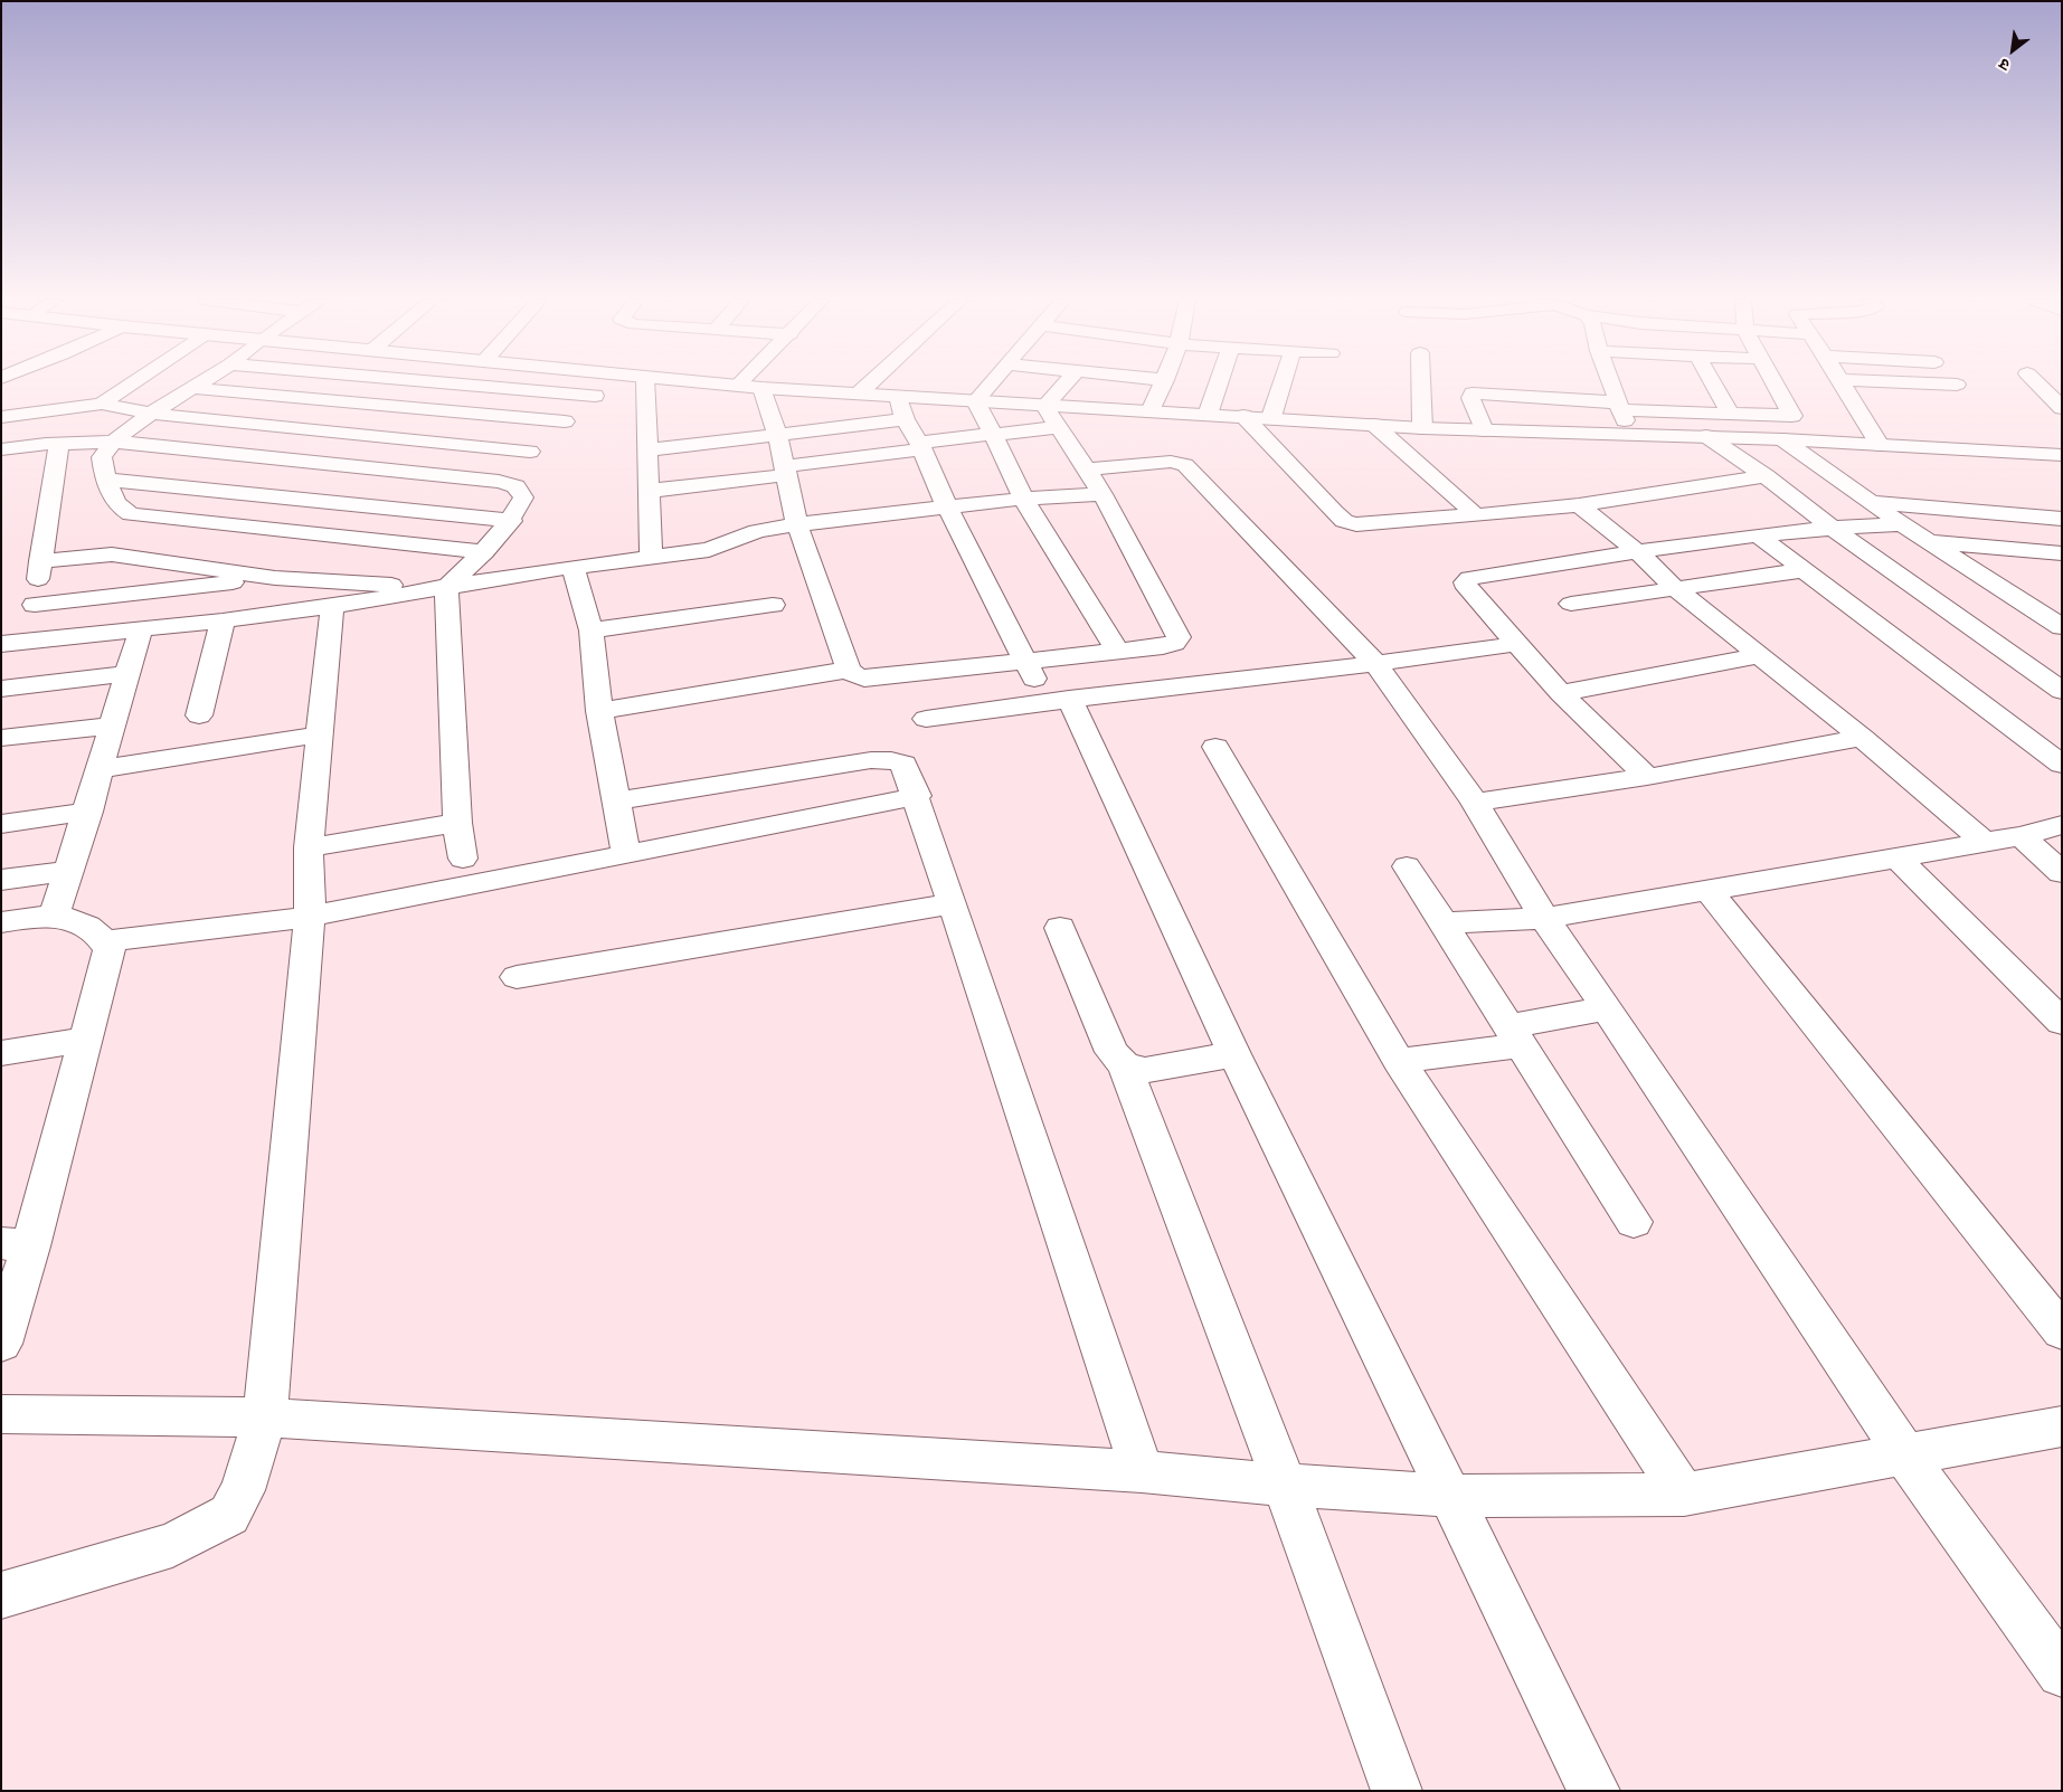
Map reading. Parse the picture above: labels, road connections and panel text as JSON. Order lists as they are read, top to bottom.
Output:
{
  "north": "bottom left"
}
